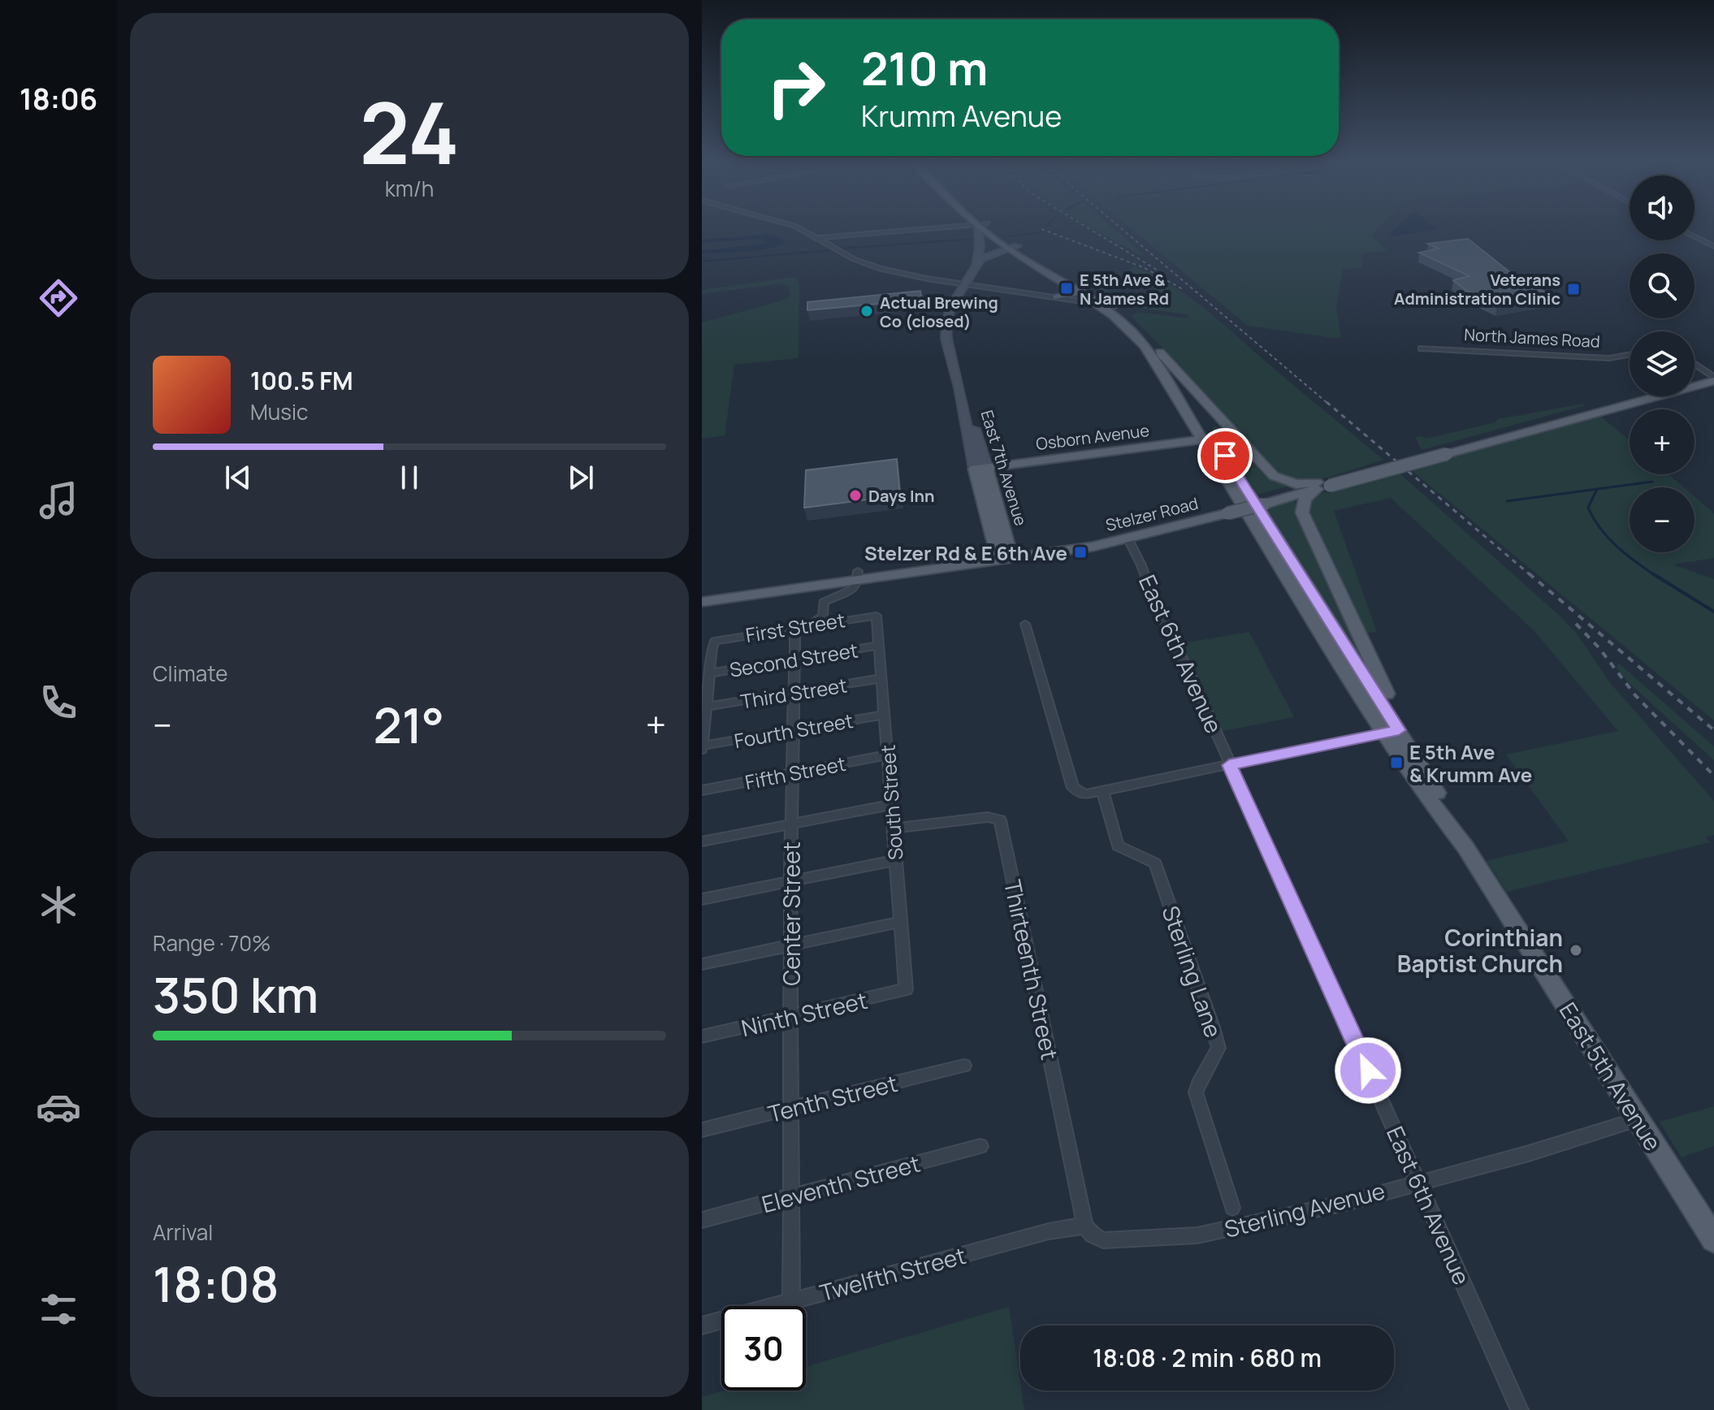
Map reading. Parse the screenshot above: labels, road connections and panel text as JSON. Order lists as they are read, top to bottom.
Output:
{
  "streets": {
    "main road": [
      "Osborn Avenue",
      "East 7th Avenue",
      "Stelzer Road",
      "East 5th Avenue"
    ],
    "street": [
      "North James Road",
      "First Street",
      "East 6th Avenue",
      "Second Street",
      "Third Street",
      "Fourth Street",
      "Fifth Street",
      "South Street",
      "Center Street",
      "Thirteenth Street",
      "Sterling Lane",
      "Ninth Street",
      "Tenth Street",
      "Eleventh Street",
      "Sterling Avenue",
      "Twelfth Street"
    ]
  },
  "crossings": [
    ["Osborn Avenue", "East 7th Avenue"],
    ["Osborn Avenue", "East 5th Avenue"],
    ["East 7th Avenue", "Stelzer Road"],
    ["Stelzer Road", "East 6th Avenue"],
    ["First Street", "Second Street"],
    ["First Street", "South Street"],
    ["First Street", "Center Street"],
    ["East 6th Avenue", "Sterling Avenue"],
    ["Second Street", "South Street"],
    ["Second Street", "Center Street"],
    ["Third Street", "South Street"],
    ["Third Street", "Center Street"],
    ["Fourth Street", "South Street"],
    ["Fourth Street", "Center Street"],
    ["Fifth Street", "South Street"],
    ["Fifth Street", "Center Street"],
    ["South Street", "Thirteenth Street"],
    ["South Street", "Ninth Street"],
    ["Center Street", "Ninth Street"],
    ["Center Street", "Tenth Street"],
    ["Center Street", "Eleventh Street"],
    ["Center Street", "Twelfth Street"],
    ["Thirteenth Street", "Sterling Avenue"],
    ["Thirteenth Street", "Twelfth Street"],
    ["East 5th Avenue", "Sterling Avenue"],
    ["Sterling Avenue", "Twelfth Street"]
  ],
  "places": {
    "transit": [
      "E 5th Ave & N James Rd",
      "Veterans Administration Clinic",
      "Stelzer Rd & E 6th Ave",
      "E 5th Ave & Krumm Ave"
    ],
    "other": ["Actual Brewing Co (closed)", "Days Inn", "Corinthian Baptist Church"]
  },
  "page": {
    "tabs": "18:06",
    "tile": [
      ["24", "km/h"],
      "Climate",
      ["Range · 70%", "350 km"],
      ["Arrival", "18:08"]
    ],
    "turn": ["210 m", "Krumm Avenue"],
    "map_buttons": ["+", "−"],
    "song": ["100.5 FM", "Music"],
    "heat": ["−", "21°", "+"],
    "limit": "30",
    "trip": "18:08 · 2 min · 680 m"
  }
}
